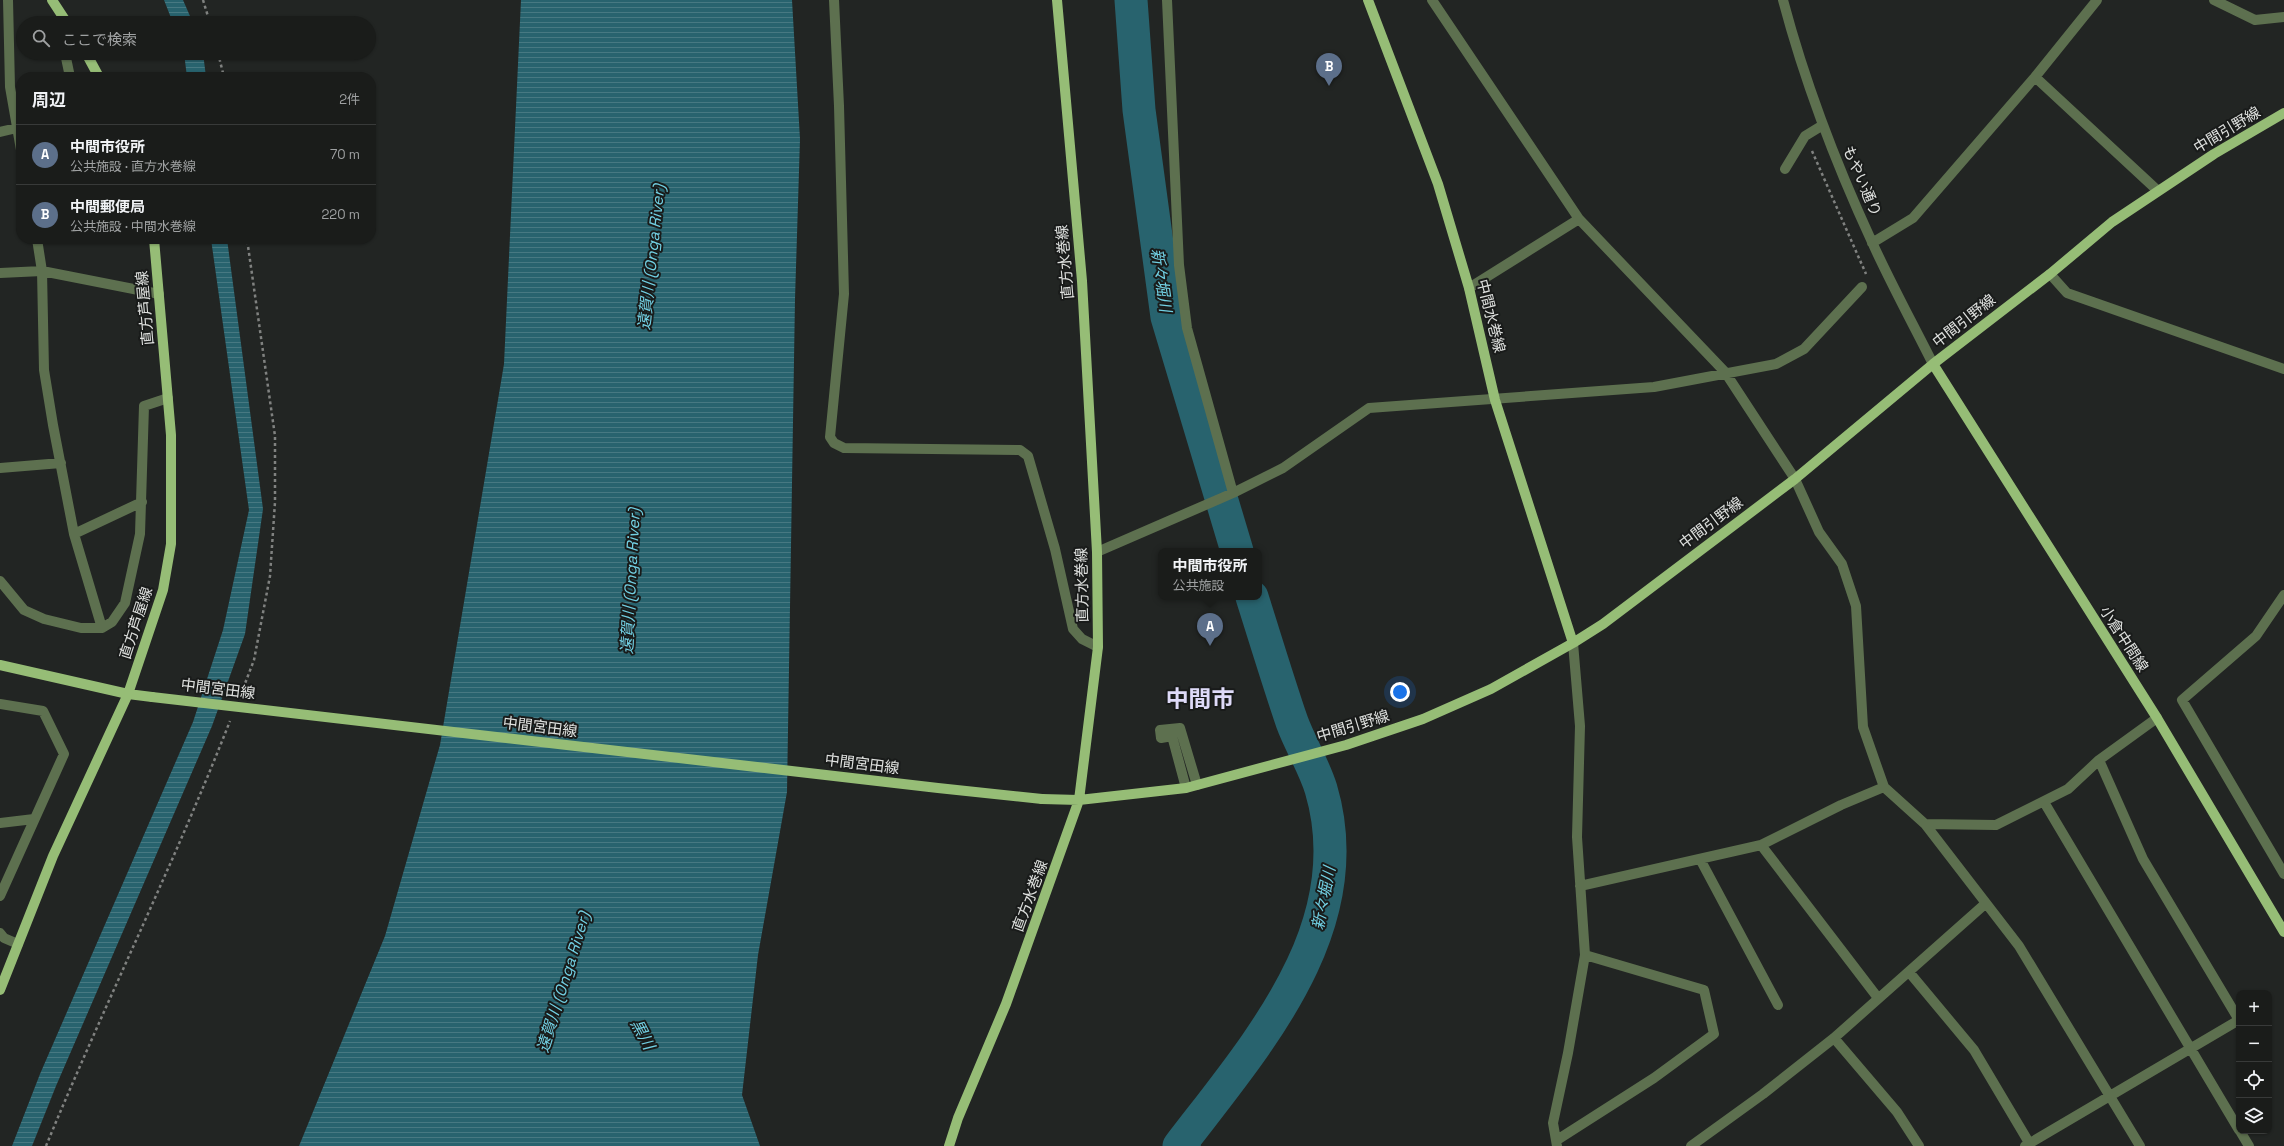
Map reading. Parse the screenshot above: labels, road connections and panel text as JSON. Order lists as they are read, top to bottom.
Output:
{
  "streets": {
    "main road": [
      "中間引野線",
      "直方水巻線",
      "直方芦屋線",
      "中間水巻線",
      "小倉中間線",
      "中間宮田線"
    ],
    "street": ["もやい通り"]
  },
  "crossings": [
    ["中間引野線", "もやい通り"],
    ["中間引野線", "直方水巻線"],
    ["中間引野線", "中間水巻線"],
    ["中間引野線", "小倉中間線"],
    ["中間引野線", "中間宮田線"],
    ["もやい通り", "小倉中間線"],
    ["直方水巻線", "中間宮田線"],
    ["直方芦屋線", "中間宮田線"]
  ],
  "districts": ["中間市"],
  "water": ["遠賀川 (Onga River)", "新々堀川", "黒川"],
  "page": {
    "search": "ここで検索",
    "pins": ["B", "A"],
    "heading": ["周辺", "2件"],
    "list": [
      {
        "mark": "A",
        "name": "中間市役所",
        "note": "公共施設 · 直方水巻線",
        "value": "70 m"
      },
      {
        "mark": "B",
        "name": "中間郵便局",
        "note": "公共施設 · 中間水巻線",
        "value": "220 m"
      }
    ],
    "popup": ["中間市役所", "公共施設"],
    "map_buttons": ["+", "−"]
  }
}
